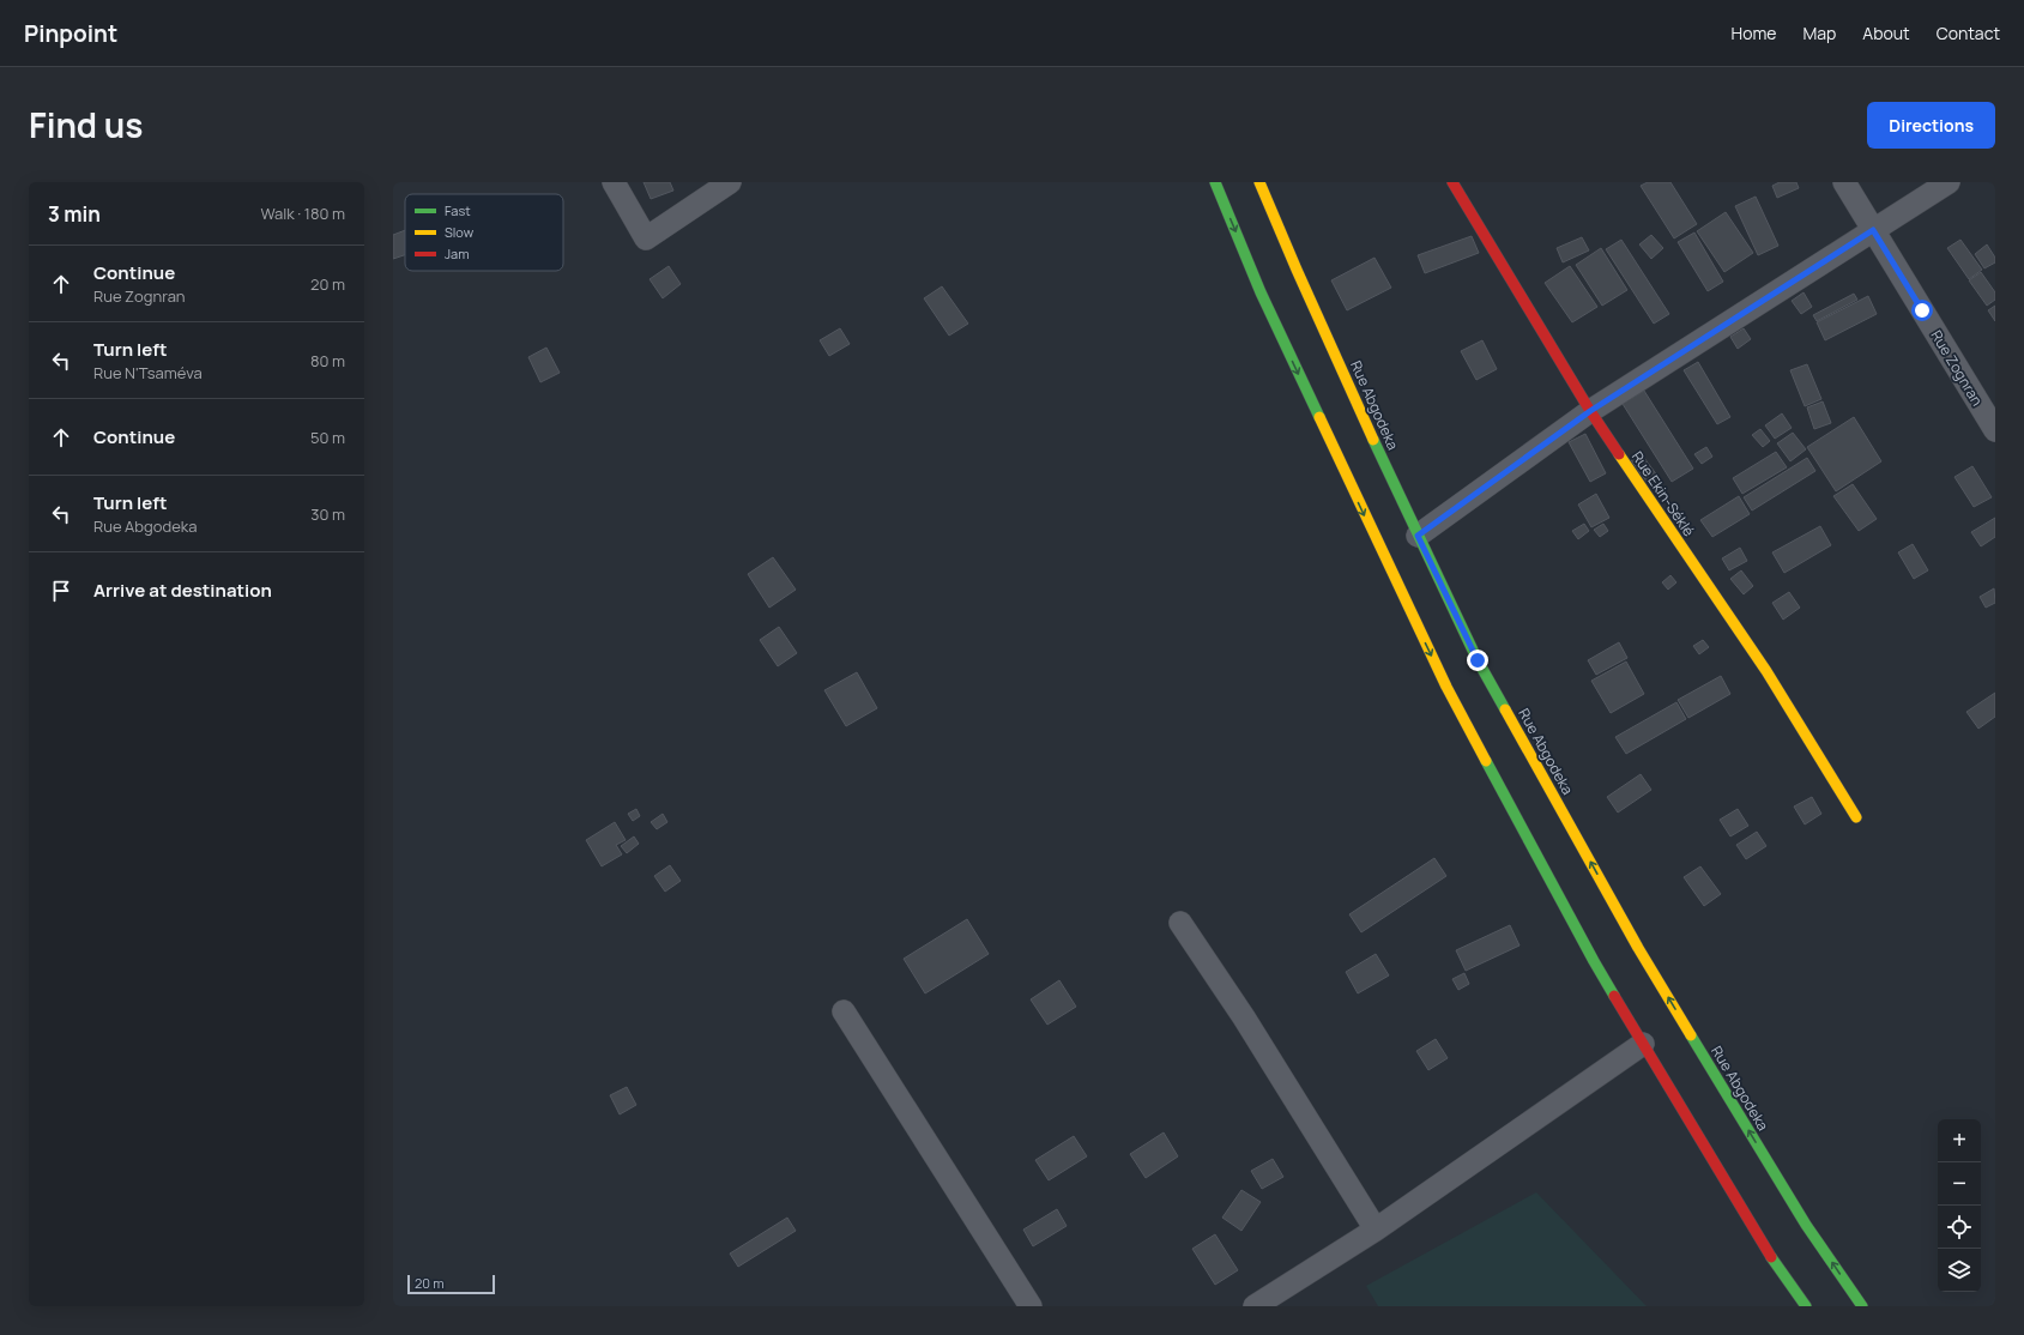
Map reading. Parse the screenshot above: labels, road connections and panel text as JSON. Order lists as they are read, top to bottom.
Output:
{
  "streets": {
    "main road": ["Rue Abgodeka", "Rue Ekin-Séklé"],
    "street": ["Rue Zognran"]
  },
  "legend": ["Fast", "Slow", "Jam"],
  "scale_bar": "20 m",
  "page": {
    "header": "Pinpoint",
    "nav": [
      "Home",
      "Map",
      "About",
      "Contact"
    ],
    "title": "Find us",
    "buttons": "Directions",
    "heading": ["3 min", "Walk · 180 m"],
    "list": [
      ["Continue", "Rue Zognran", "20 m"],
      ["Turn left", "Rue N'Tsaméva", "80 m"],
      ["Continue", "50 m"],
      ["Turn left", "Rue Abgodeka", "30 m"],
      "Arrive at destination"
    ],
    "map_buttons": ["+", "−"],
    "scale": "20 m"
  }
}
